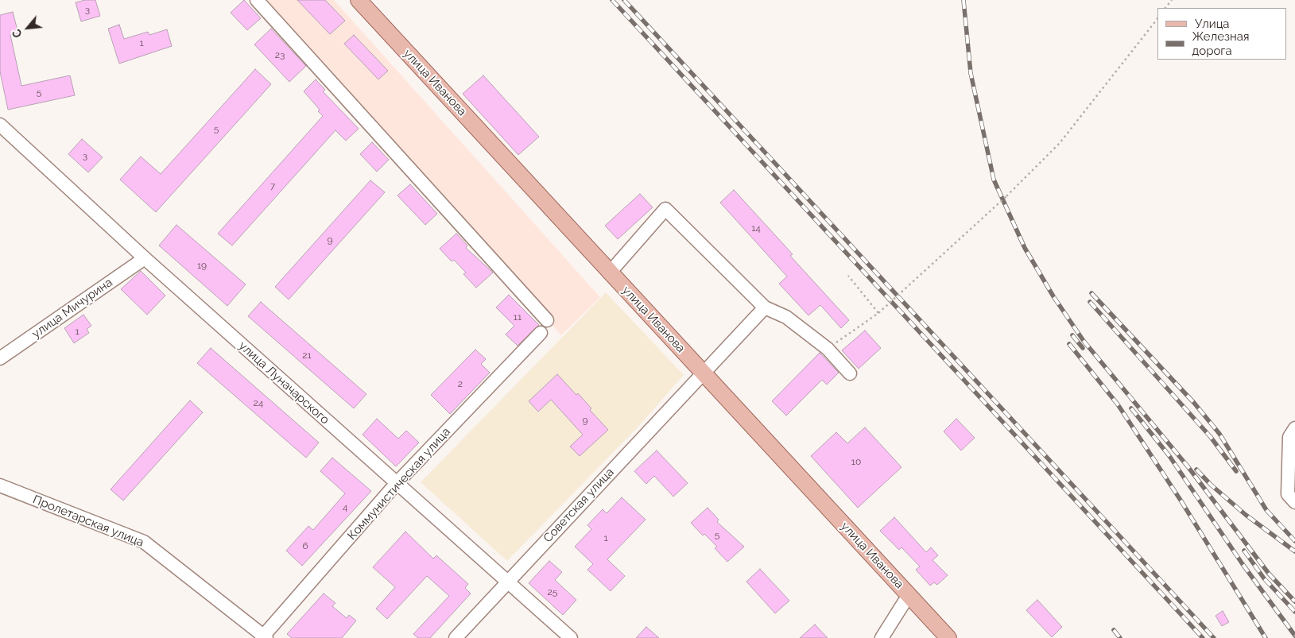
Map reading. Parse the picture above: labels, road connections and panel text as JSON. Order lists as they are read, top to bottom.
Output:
{
  "streets": {
    "main road": ["улица Иванова"],
    "street": [
      "улица Мичурина",
      "улица Луначарского",
      "Коммунистическая улица",
      "Советская улица",
      "Пролетарская улица"
    ]
  },
  "crossings": [
    ["улица Иванова", "Советская улица"],
    ["улица Мичурина", "улица Луначарского"],
    ["улица Луначарского", "Коммунистическая улица"],
    ["улица Луначарского", "Советская улица"],
    ["Коммунистическая улица", "Пролетарская улица"]
  ],
  "house_numbers": [
    "3",
    "1",
    "23",
    "5",
    "5",
    "3",
    "7",
    "14",
    "9",
    "19",
    "11",
    "1",
    "21",
    "2",
    "24",
    "9",
    "10",
    "4",
    "5",
    "1",
    "6",
    "25"
  ],
  "legend": ["Улица", "Железная дорога"],
  "north": "bottom left"
}
